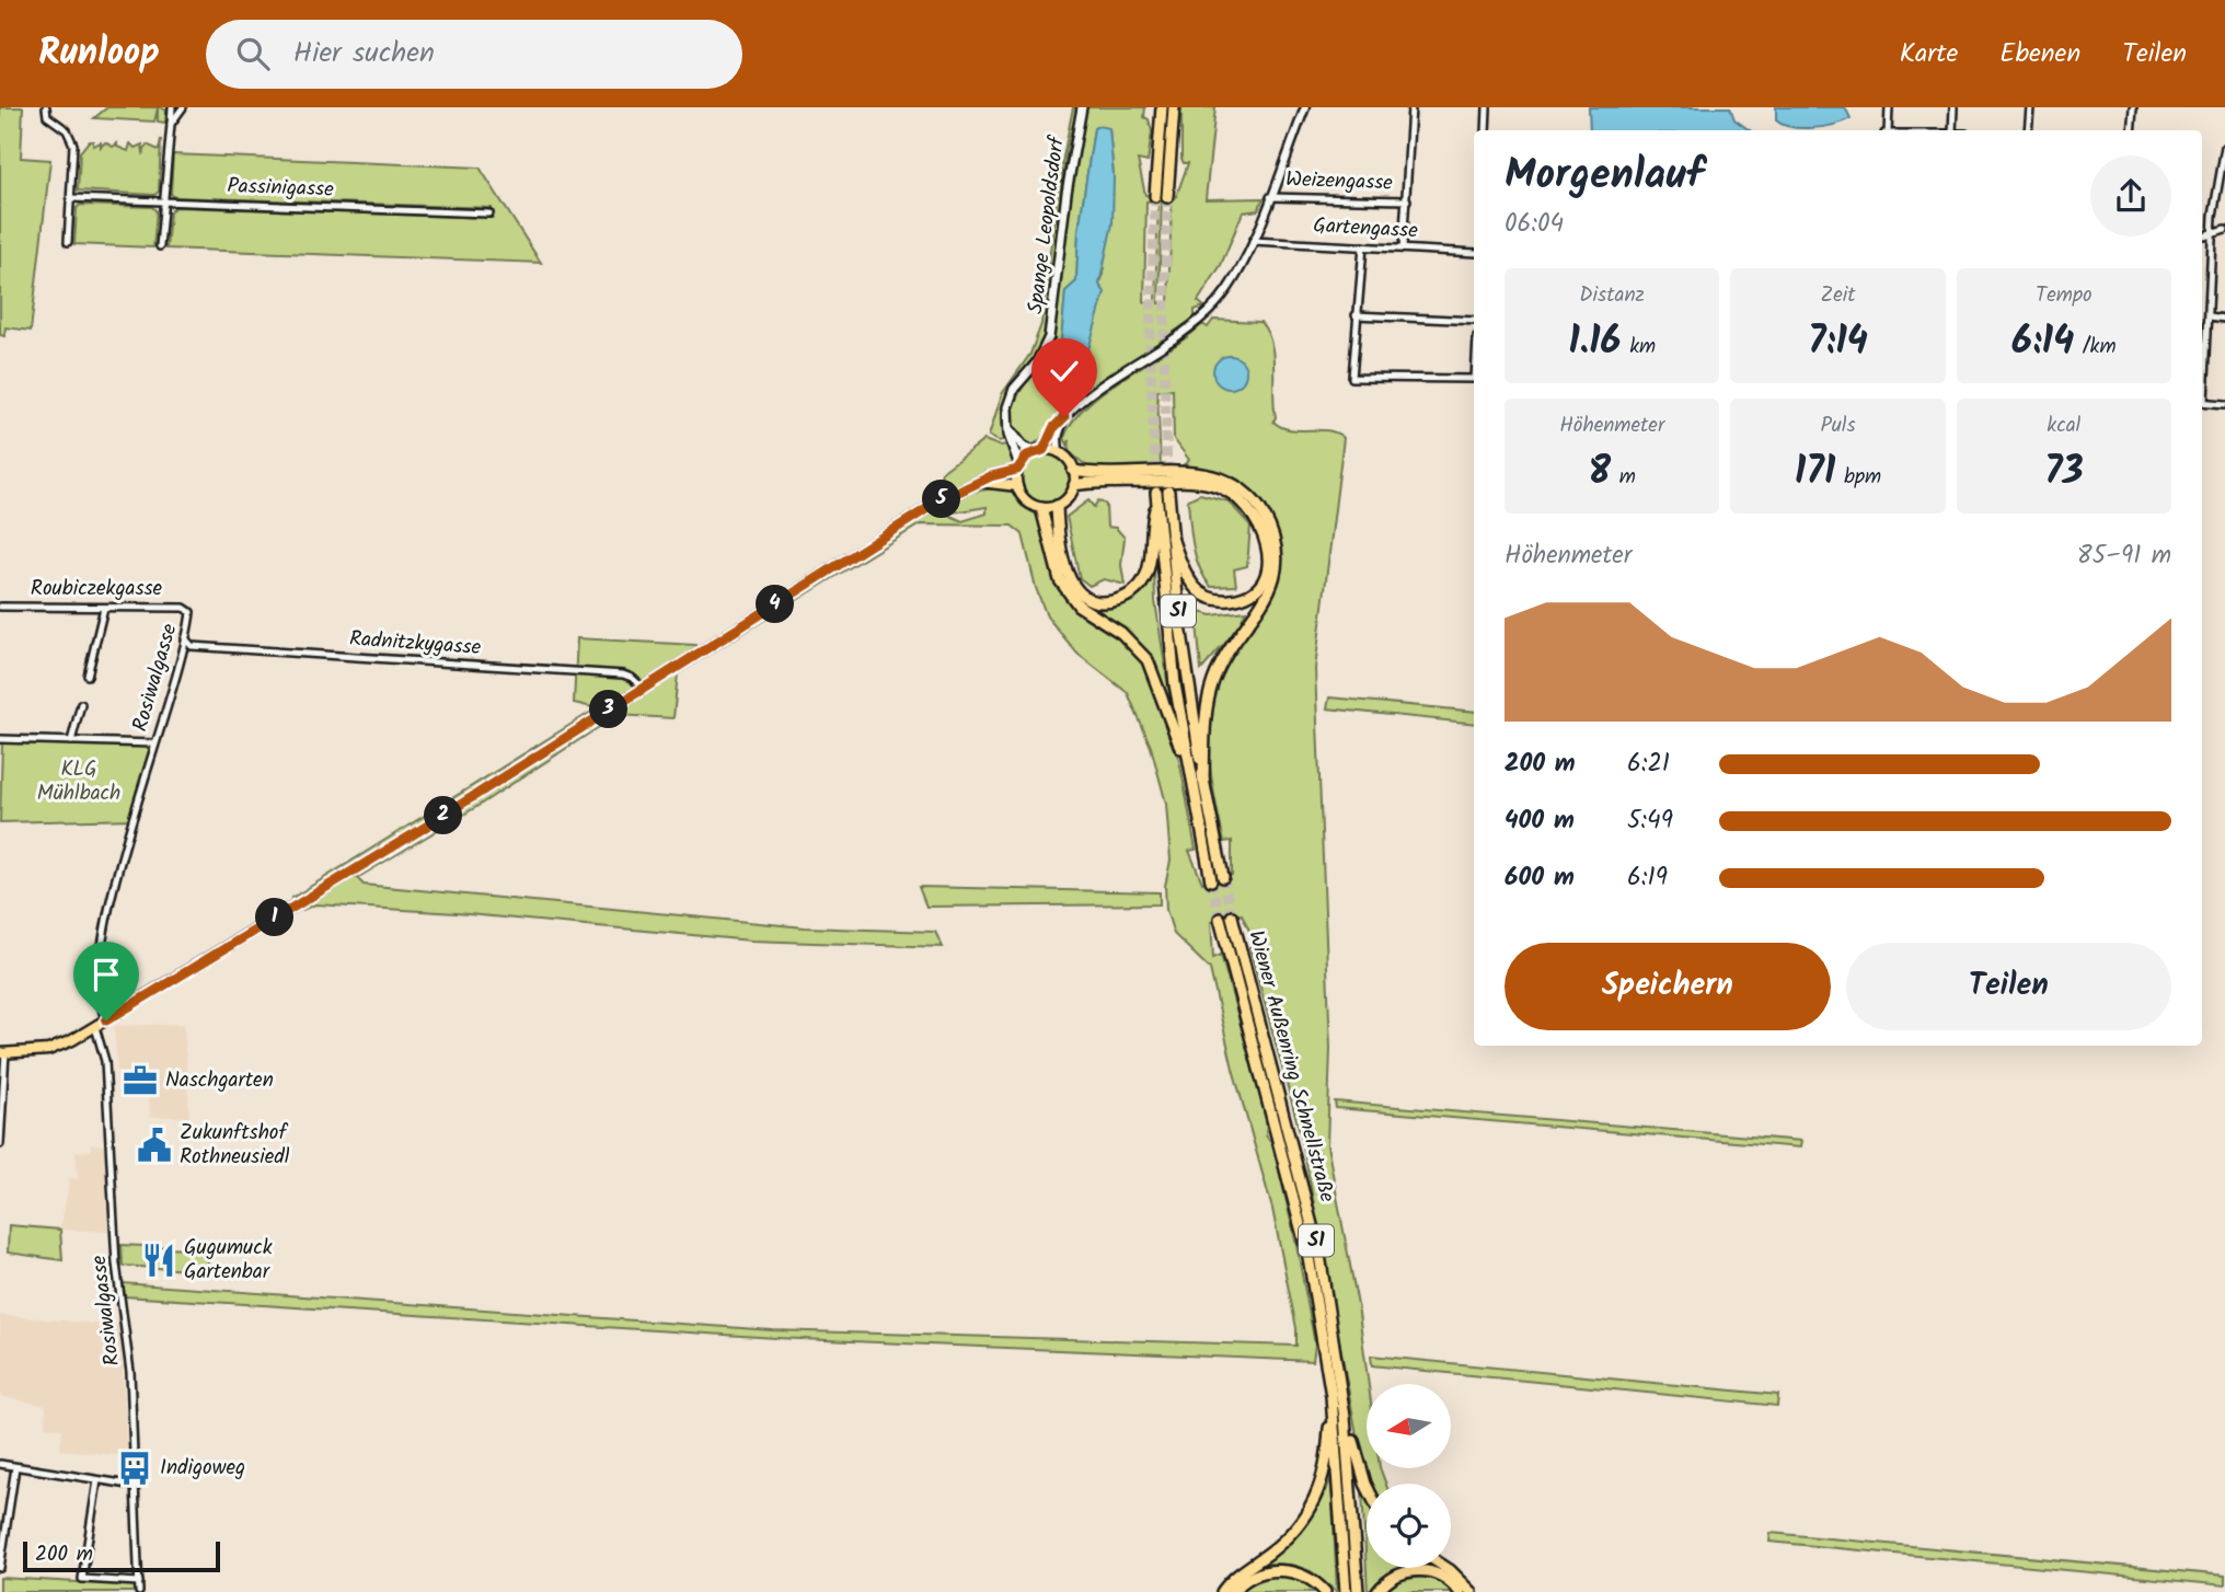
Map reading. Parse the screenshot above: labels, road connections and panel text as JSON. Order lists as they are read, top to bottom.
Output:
{
  "streets": {
    "highway": ["S1", "Wiener Außenring Schnellstraße"],
    "main road": ["Spange Leopoldsdorf"],
    "street": [
      "Weizengasse",
      "Passinigasse",
      "Gartengasse",
      "Roubiczekgasse",
      "Radnitzkygasse",
      "Rosiwalgasse"
    ]
  },
  "crossings": [
    ["Spange Leopoldsdorf", "S1"],
    ["Roubiczekgasse", "Rosiwalgasse"],
    ["Radnitzkygasse", "Rosiwalgasse"]
  ],
  "parks": ["KLG Mühlbach"],
  "places": {
    "office": ["Naschgarten"],
    "public building": ["Zukunftshof Rothneusiedl"],
    "restaurant": ["Gugumuck Gartenbar"],
    "bus stop": ["Indigoweg"]
  },
  "scale_bar": "200 m",
  "north": "left",
  "page": {
    "header": "Runloop",
    "search": "Hier suchen",
    "nav": ["Karte", "Ebenen", "Teilen"],
    "heading": ["Morgenlauf", "06:04"],
    "stats": [
      ["Distanz", "1.16 km"],
      ["Zeit", "7:14"],
      ["Tempo", "6:14 /km"],
      ["Höhenmeter", "8 m"],
      ["Puls", "171 bpm"],
      ["kcal", "73"]
    ],
    "pins": [
      "5",
      "4",
      "3",
      "2",
      "1"
    ],
    "chart": ["Höhenmeter", "85–91 m"],
    "list": [
      {
        "name": "200 m",
        "note": "6:21"
      },
      {
        "name": "400 m",
        "note": "5:49"
      },
      {
        "name": "600 m",
        "note": "6:19"
      }
    ],
    "buttons": ["Speichern", "Teilen"],
    "scale": "200 m"
  }
}
